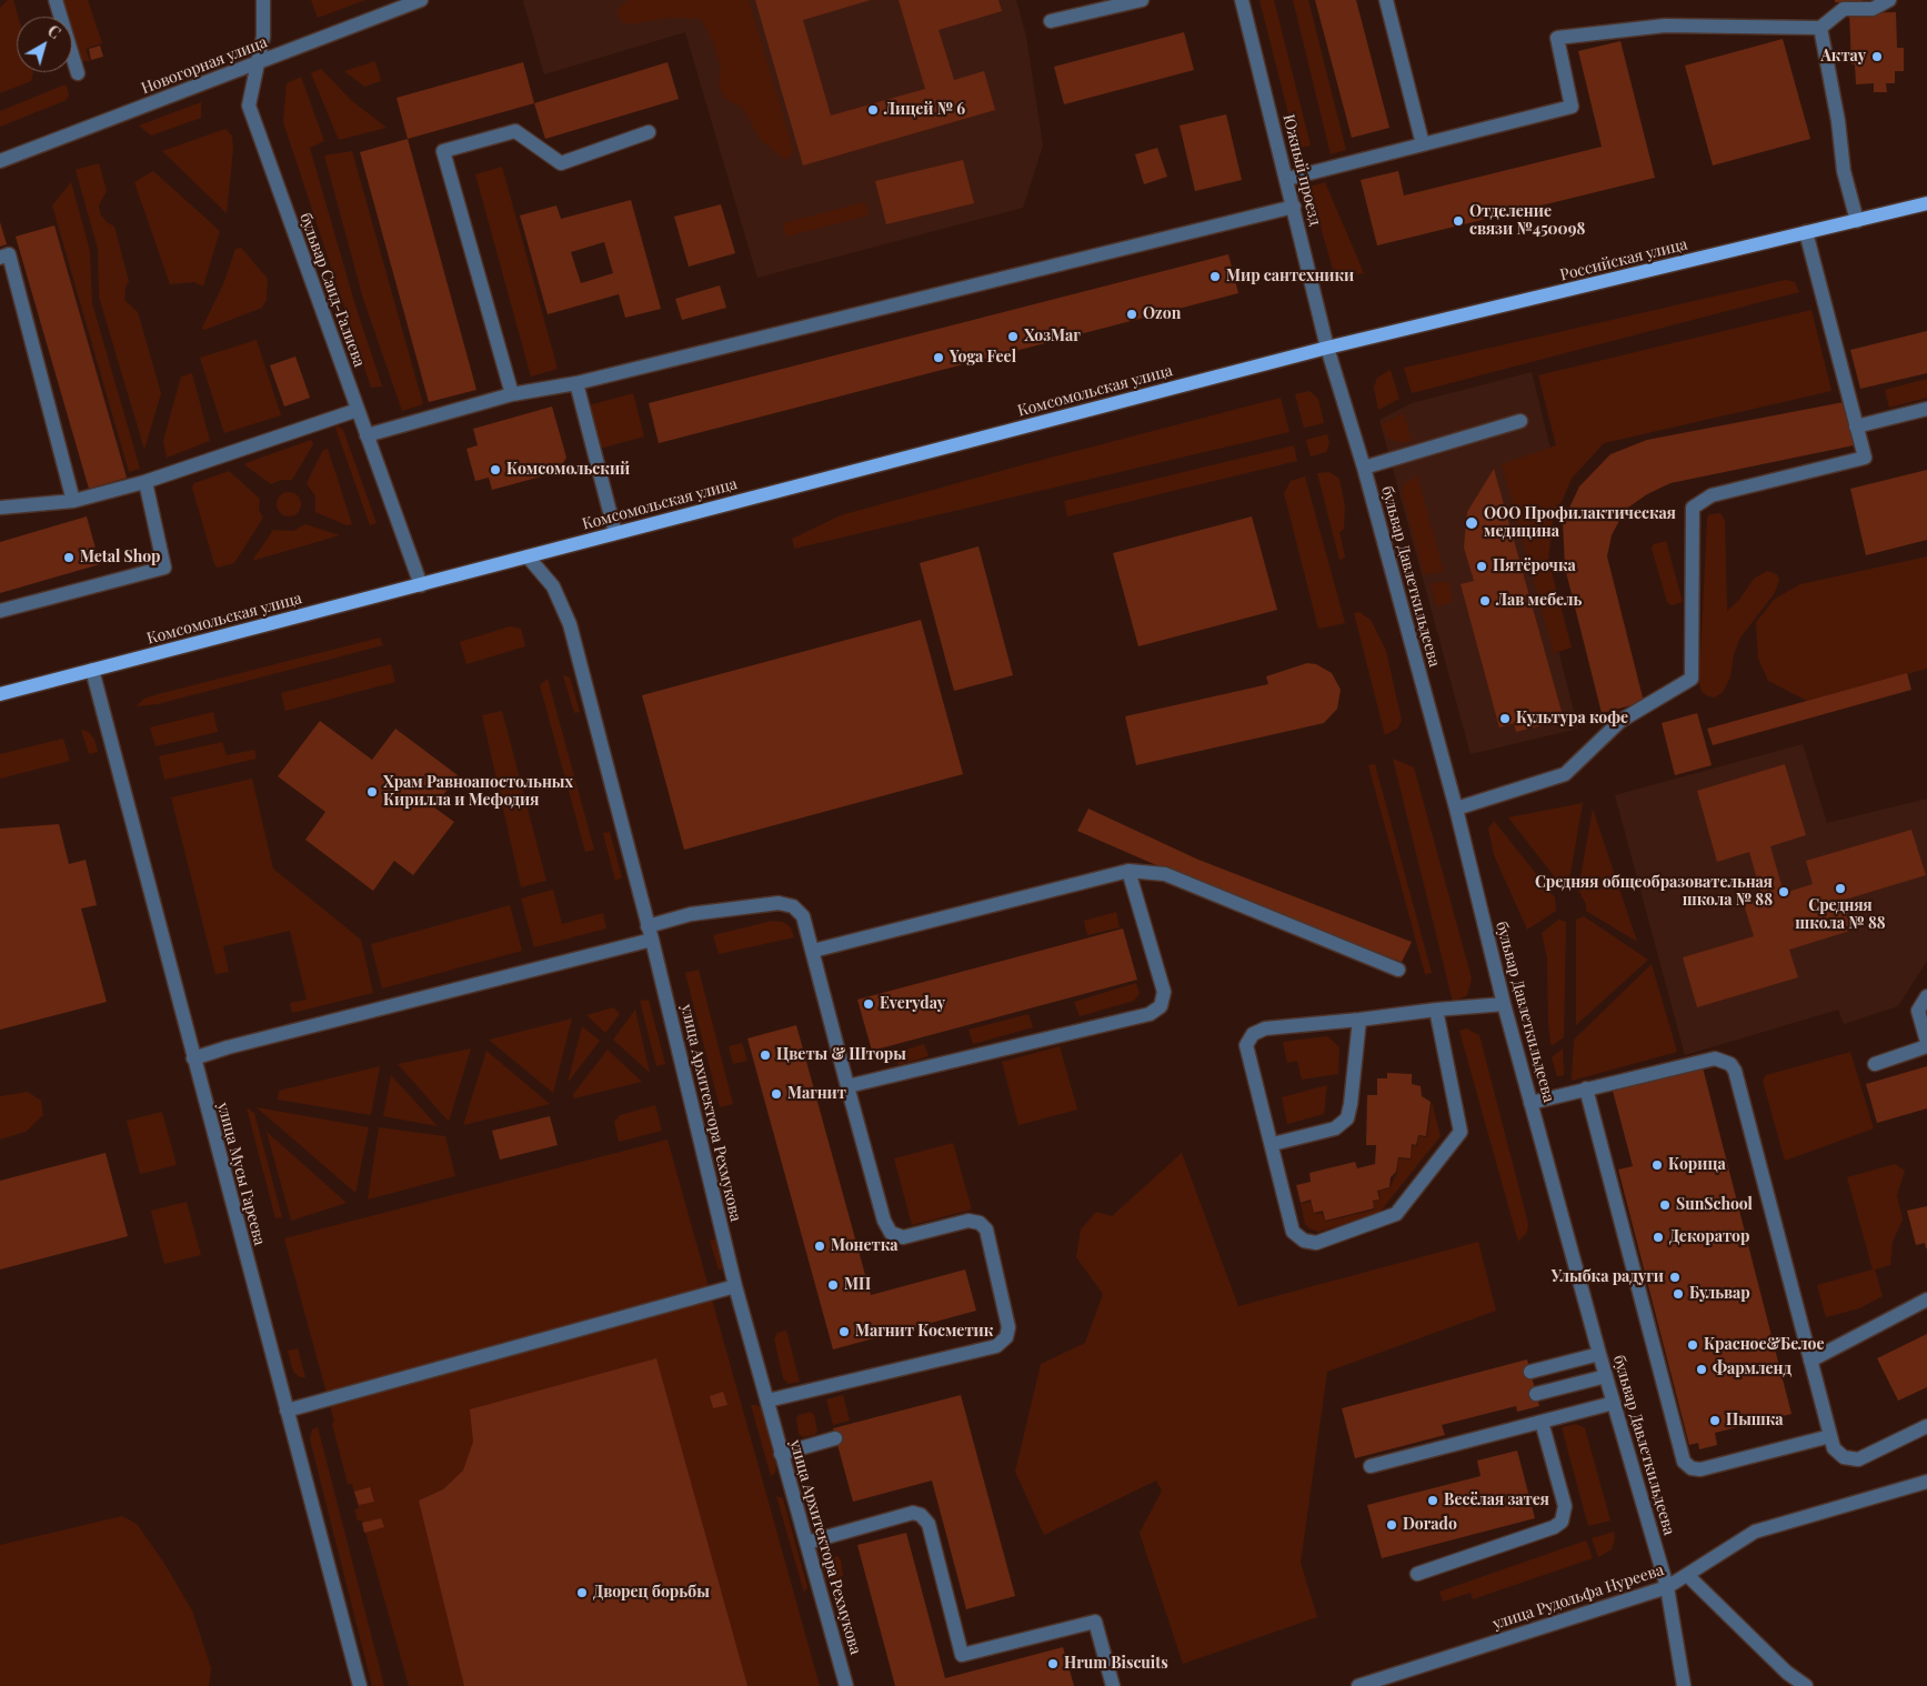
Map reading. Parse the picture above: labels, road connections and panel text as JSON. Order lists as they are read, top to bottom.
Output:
{
  "streets": {
    "main road": ["Российская улица", "Комсомольская улица"],
    "street": [
      "Новогорная улица",
      "Южный проезд",
      "бульвар Саид-Галиева",
      "бульвар Давлеткильдеева",
      "улица Архитектора Рехмукова",
      "улица Мусы Гареева",
      "улица Рудольфа Нуреева"
    ]
  },
  "crossings": [
    ["Новогорная улица", "бульвар Саид-Галиева"],
    ["Южный проезд", "Российская улица"],
    ["Южный проезд", "Комсомольская улица"],
    ["Южный проезд", "бульвар Давлеткильдеева"],
    ["Российская улица", "Комсомольская улица"],
    ["Российская улица", "бульвар Давлеткильдеева"],
    ["бульвар Саид-Галиева", "Комсомольская улица"],
    ["Комсомольская улица", "бульвар Давлеткильдеева"],
    ["Комсомольская улица", "улица Архитектора Рехмукова"],
    ["Комсомольская улица", "улица Мусы Гареева"],
    ["бульвар Давлеткильдеева", "улица Рудольфа Нуреева"]
  ],
  "places": [
    "Актау",
    "Лицей № 6",
    "Отделение связи №450098",
    "Мир сантехники",
    "Ozon",
    "ХозМаг",
    "Yoga Feel",
    "Комсомольский",
    "ООО Профилактическая медицина",
    "Metal Shop",
    "Пятёрочка",
    "Лав мебель",
    "Культура кофе",
    "Храм Равноапостольных Кирилла и Мефодия",
    "Средняя школа № 88",
    "Средняя общеобразовательная школа № 88",
    "Everyday",
    "Цветы & Шторы",
    "Магнит",
    "Корица",
    "SunSchool",
    "Декоратор",
    "Монетка",
    "Улыбка радуги",
    "МП",
    "Бульвар",
    "Магнит Косметик",
    "Красное&Белое",
    "Фармленд",
    "Пышка",
    "Весёлая затея",
    "Dorado",
    "Дворец борьбы",
    "Hrum Biscuits"
  ],
  "north": "top right"
}
